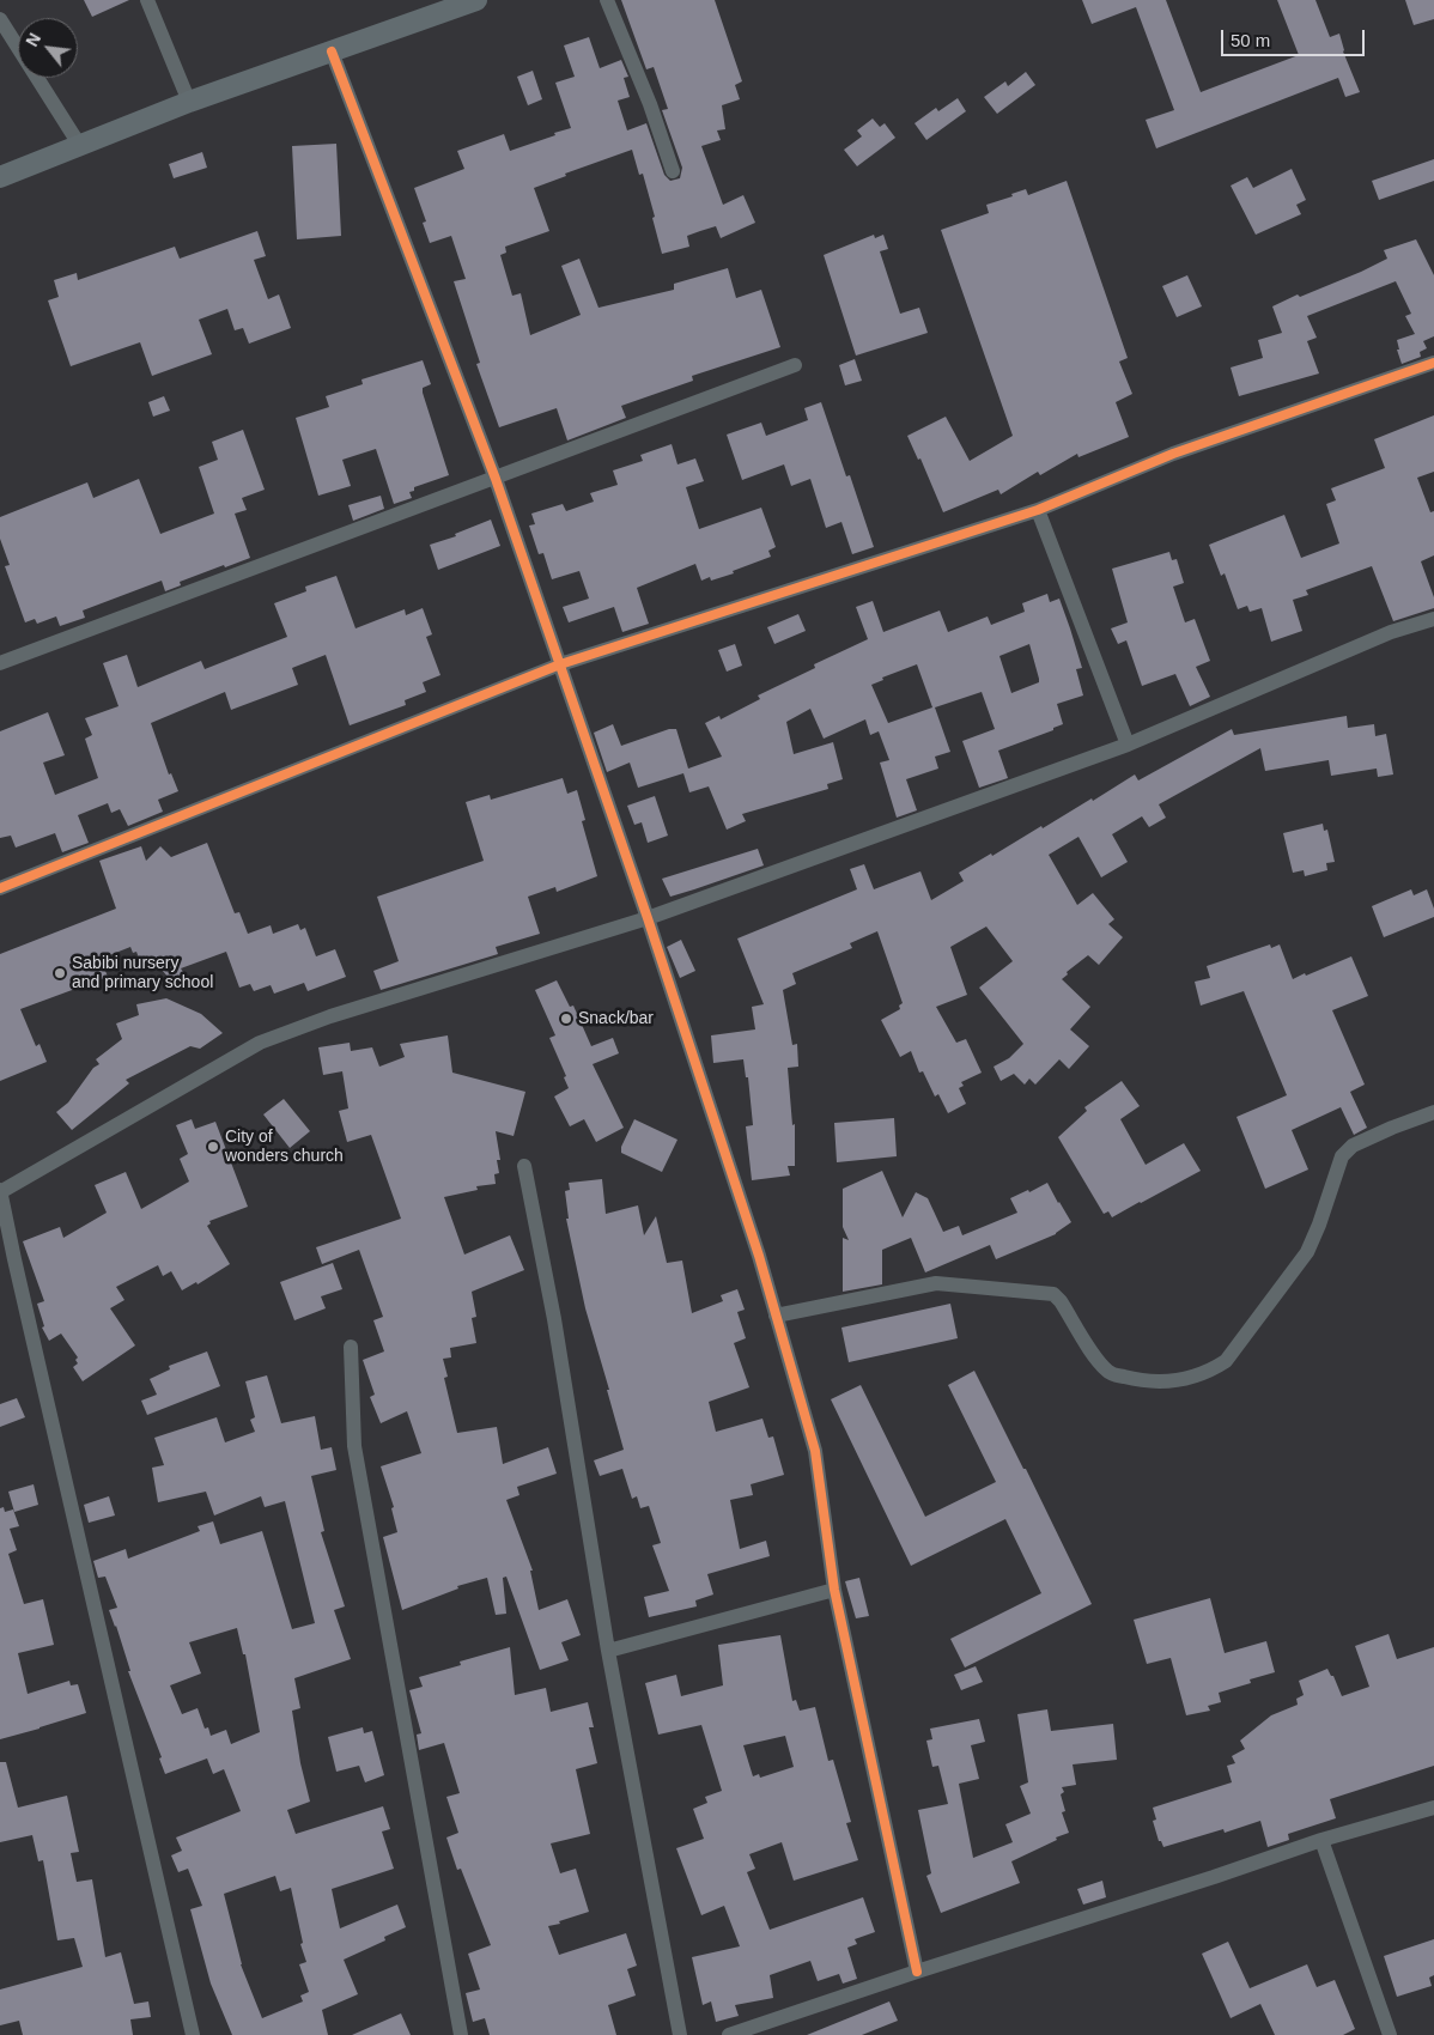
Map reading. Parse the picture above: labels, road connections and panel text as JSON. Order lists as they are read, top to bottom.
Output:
{
  "places": ["Sabibi nursery and primary school", "Snack/bar", "City of wonders church"],
  "scale_bar": "50 m",
  "north": "top left"
}
